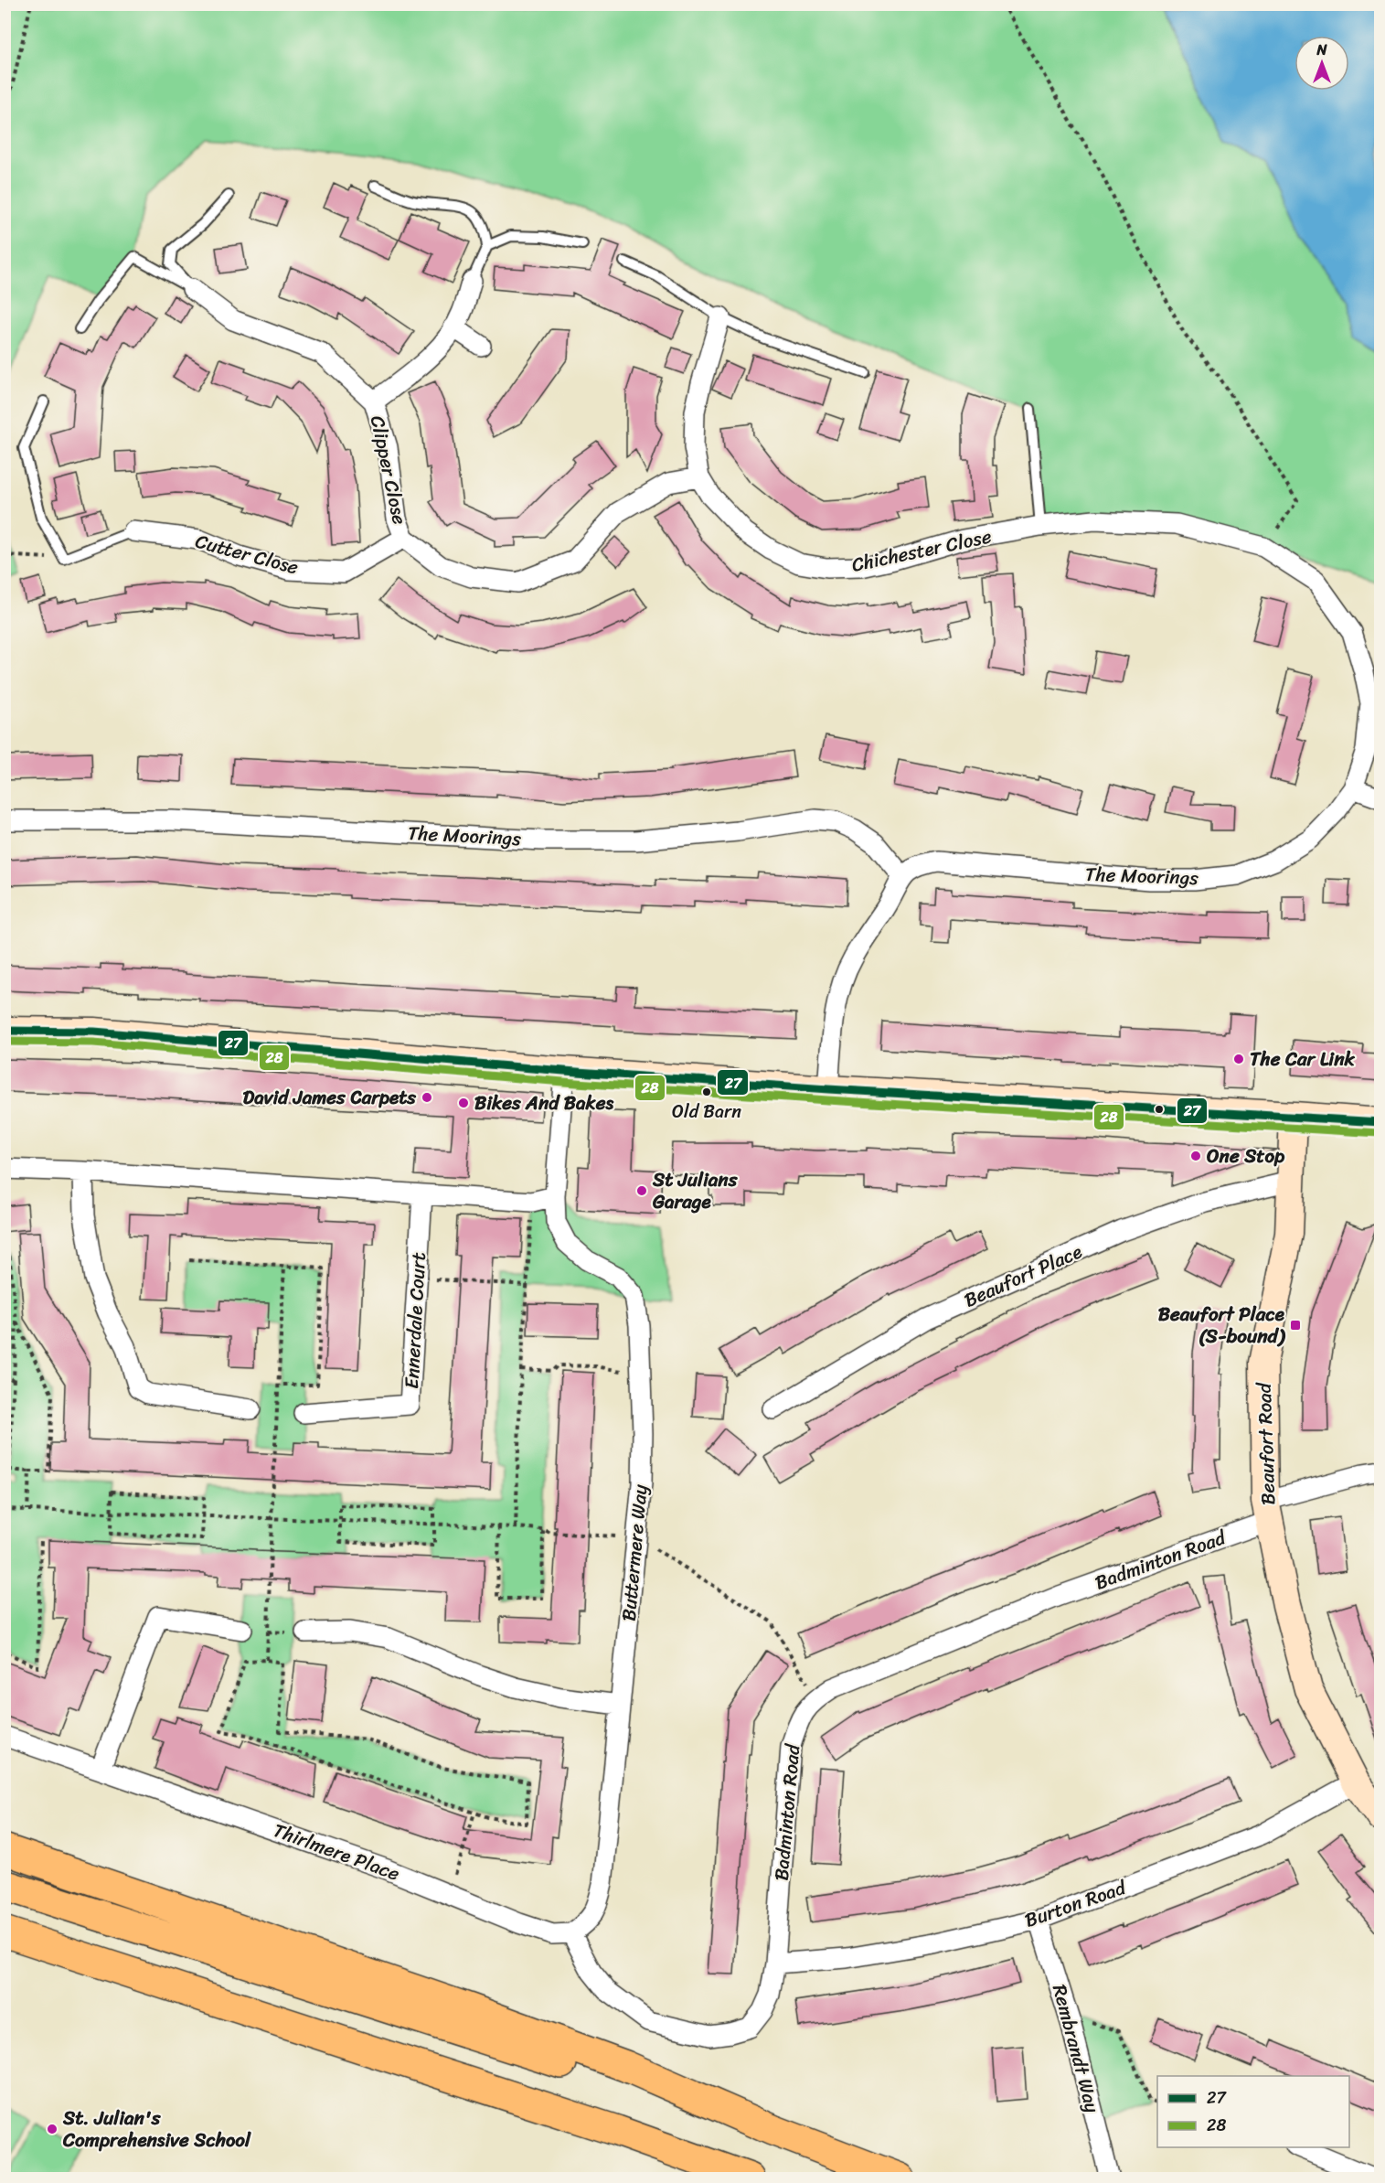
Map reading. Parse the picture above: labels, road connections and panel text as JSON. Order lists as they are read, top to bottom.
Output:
{
  "streets": {
    "main road": ["Beaufort Road"],
    "street": [
      "Clipper Close",
      "Chichester Close",
      "Cutter Close",
      "The Moorings",
      "Beaufort Place",
      "Ennerdale Court",
      "Buttermere Way",
      "Badminton Road",
      "Thirlmere Place",
      "Burton Road",
      "Rembrandt Way"
    ]
  },
  "crossings": [
    ["Clipper Close", "Cutter Close"],
    ["Chichester Close", "The Moorings"],
    ["Beaufort Place", "Beaufort Road"],
    ["Beaufort Road", "Badminton Road"],
    ["Beaufort Road", "Burton Road"],
    ["Buttermere Way", "Badminton Road"],
    ["Buttermere Way", "Thirlmere Place"],
    ["Badminton Road", "Thirlmere Place"],
    ["Badminton Road", "Burton Road"],
    ["Burton Road", "Rembrandt Way"]
  ],
  "places": {
    "other": [
      "The Car Link",
      "Old Barn",
      "David James Carpets",
      "Bikes And Bakes",
      "One Stop",
      "St Julians Garage",
      "St. Julian's Comprehensive School"
    ],
    "transit": ["Beaufort Place (S-bound)"]
  },
  "lines": ["transit line 27", "transit line 28"],
  "legend": ["27", "28"],
  "north": "top"
}
